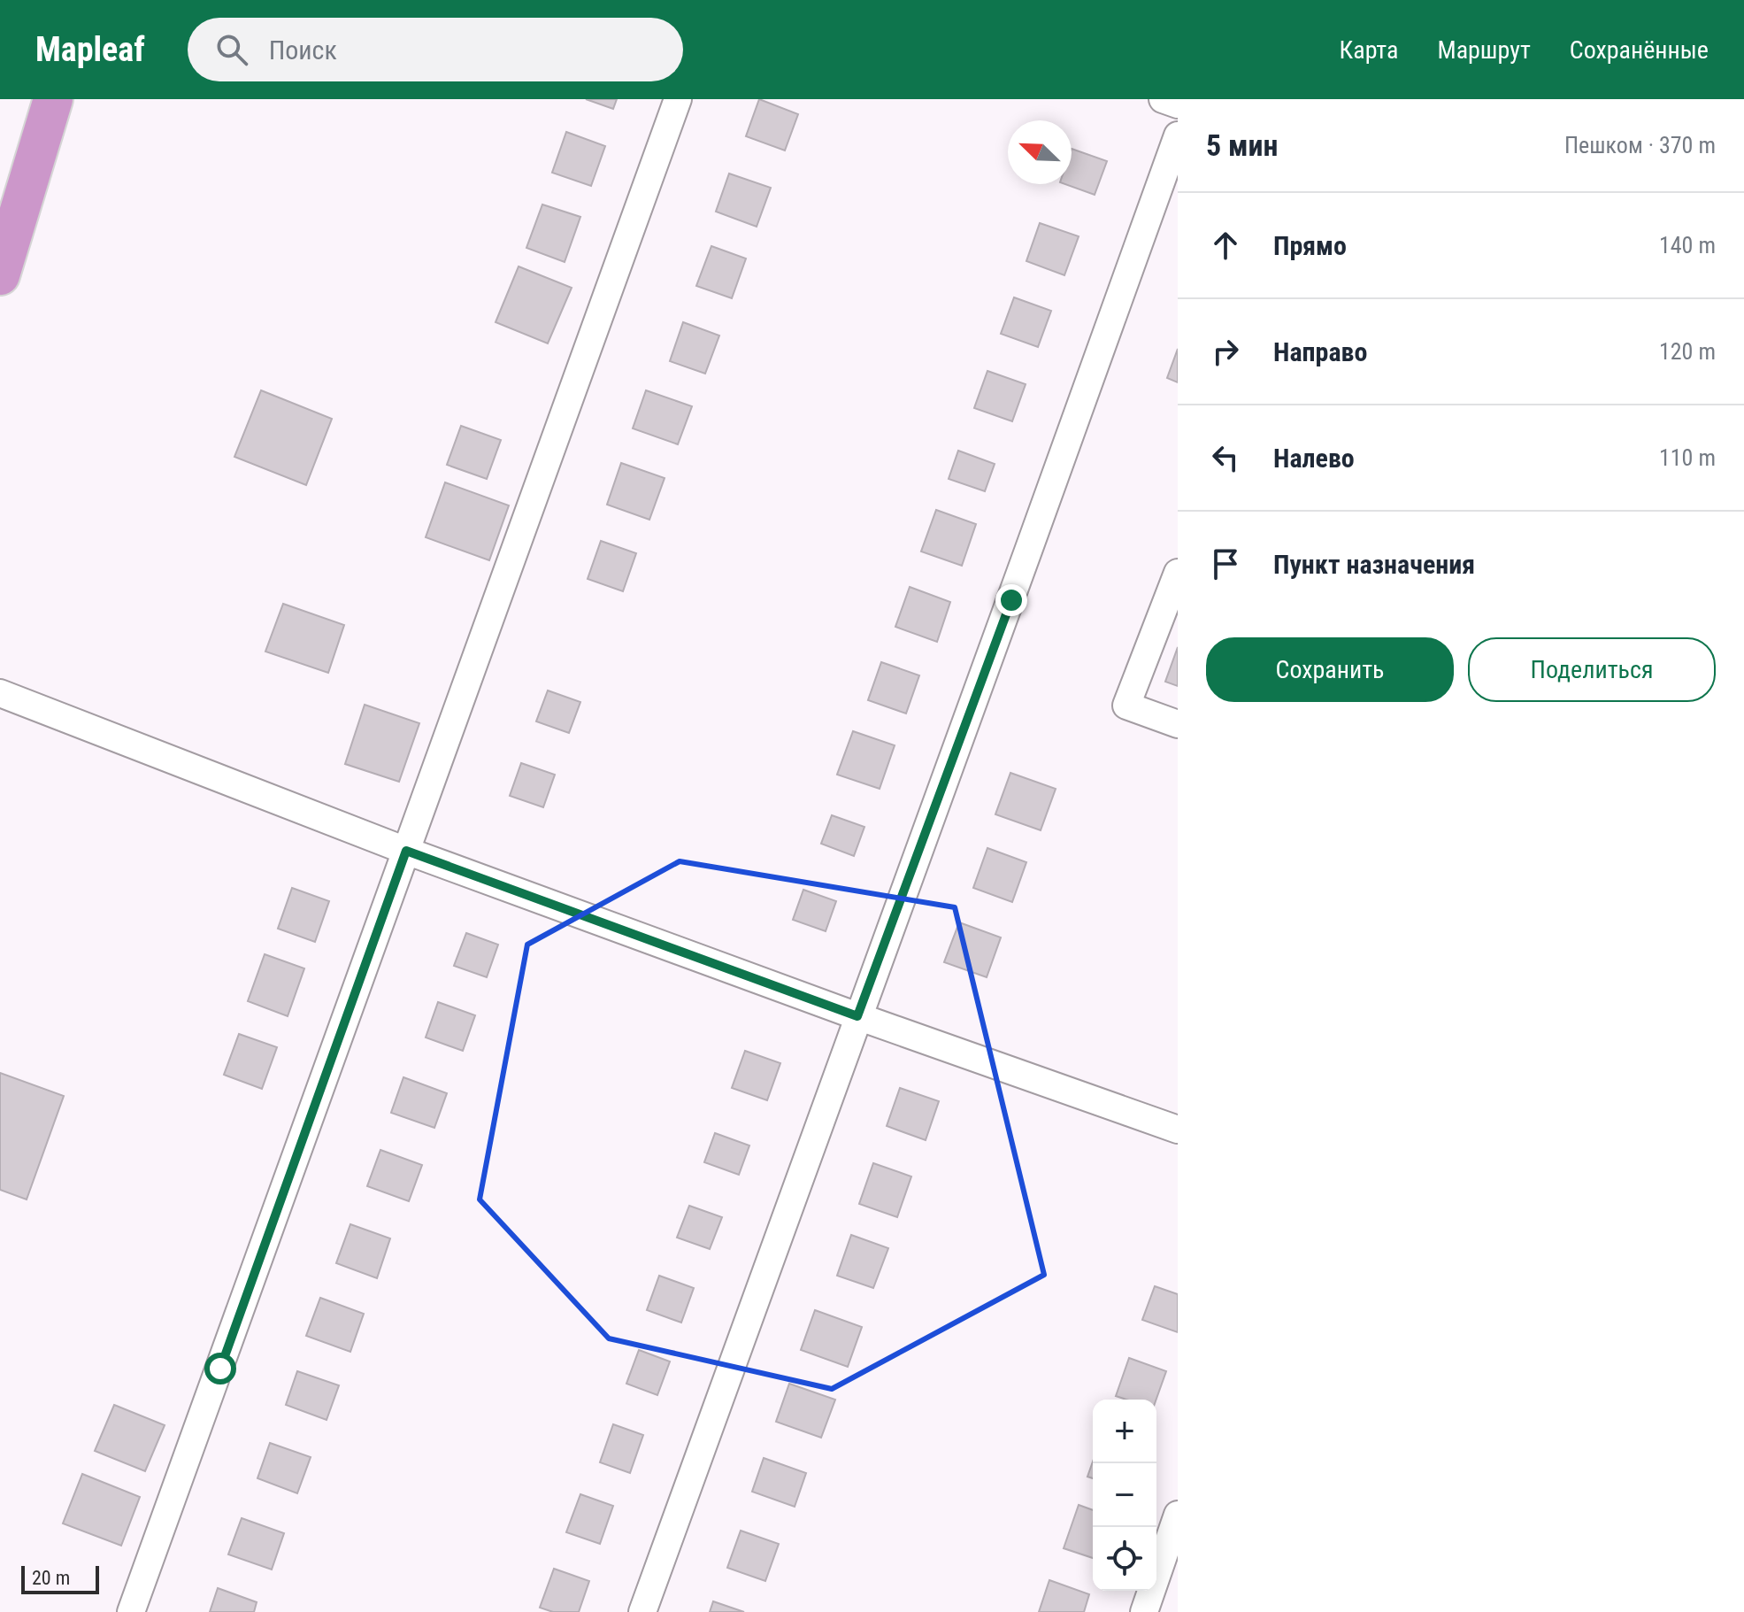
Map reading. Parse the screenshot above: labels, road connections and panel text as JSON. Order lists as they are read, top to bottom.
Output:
{
  "scale_bar": "20 m",
  "north": "top left",
  "page": {
    "header": "Mapleaf",
    "search": "Поиск",
    "nav": ["Карта", "Маршрут", "Сохранённые"],
    "heading": ["5 мин", "Пешком · 370 m"],
    "list": [
      ["Прямо", "140 m"],
      ["Направо", "120 m"],
      ["Налево", "110 m"],
      "Пункт назначения"
    ],
    "buttons": ["Сохранить", "Поделиться"],
    "map_buttons": ["+", "−"],
    "scale": "20 m"
  }
}
